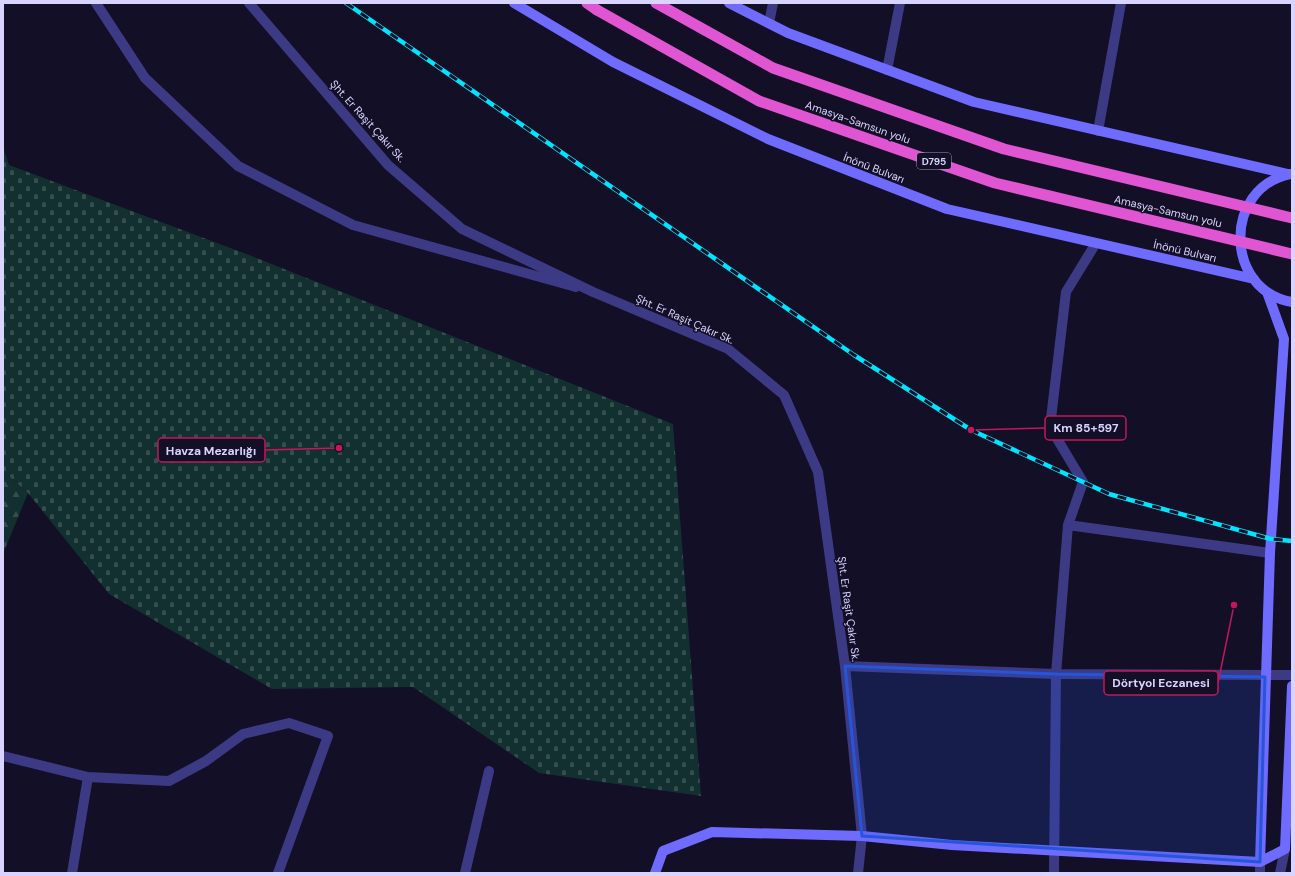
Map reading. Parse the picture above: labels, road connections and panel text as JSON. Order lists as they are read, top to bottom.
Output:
{
  "streets": {
    "highway": ["Amasya-Samsun yolu", "D795"],
    "main road": ["İnönü Bulvarı"],
    "street": ["Şht. Er Raşit Çakır Sk."]
  },
  "places": ["Km 85+597", "Havza Mezarlığı", "Dörtyol Eczanesi"]
}
